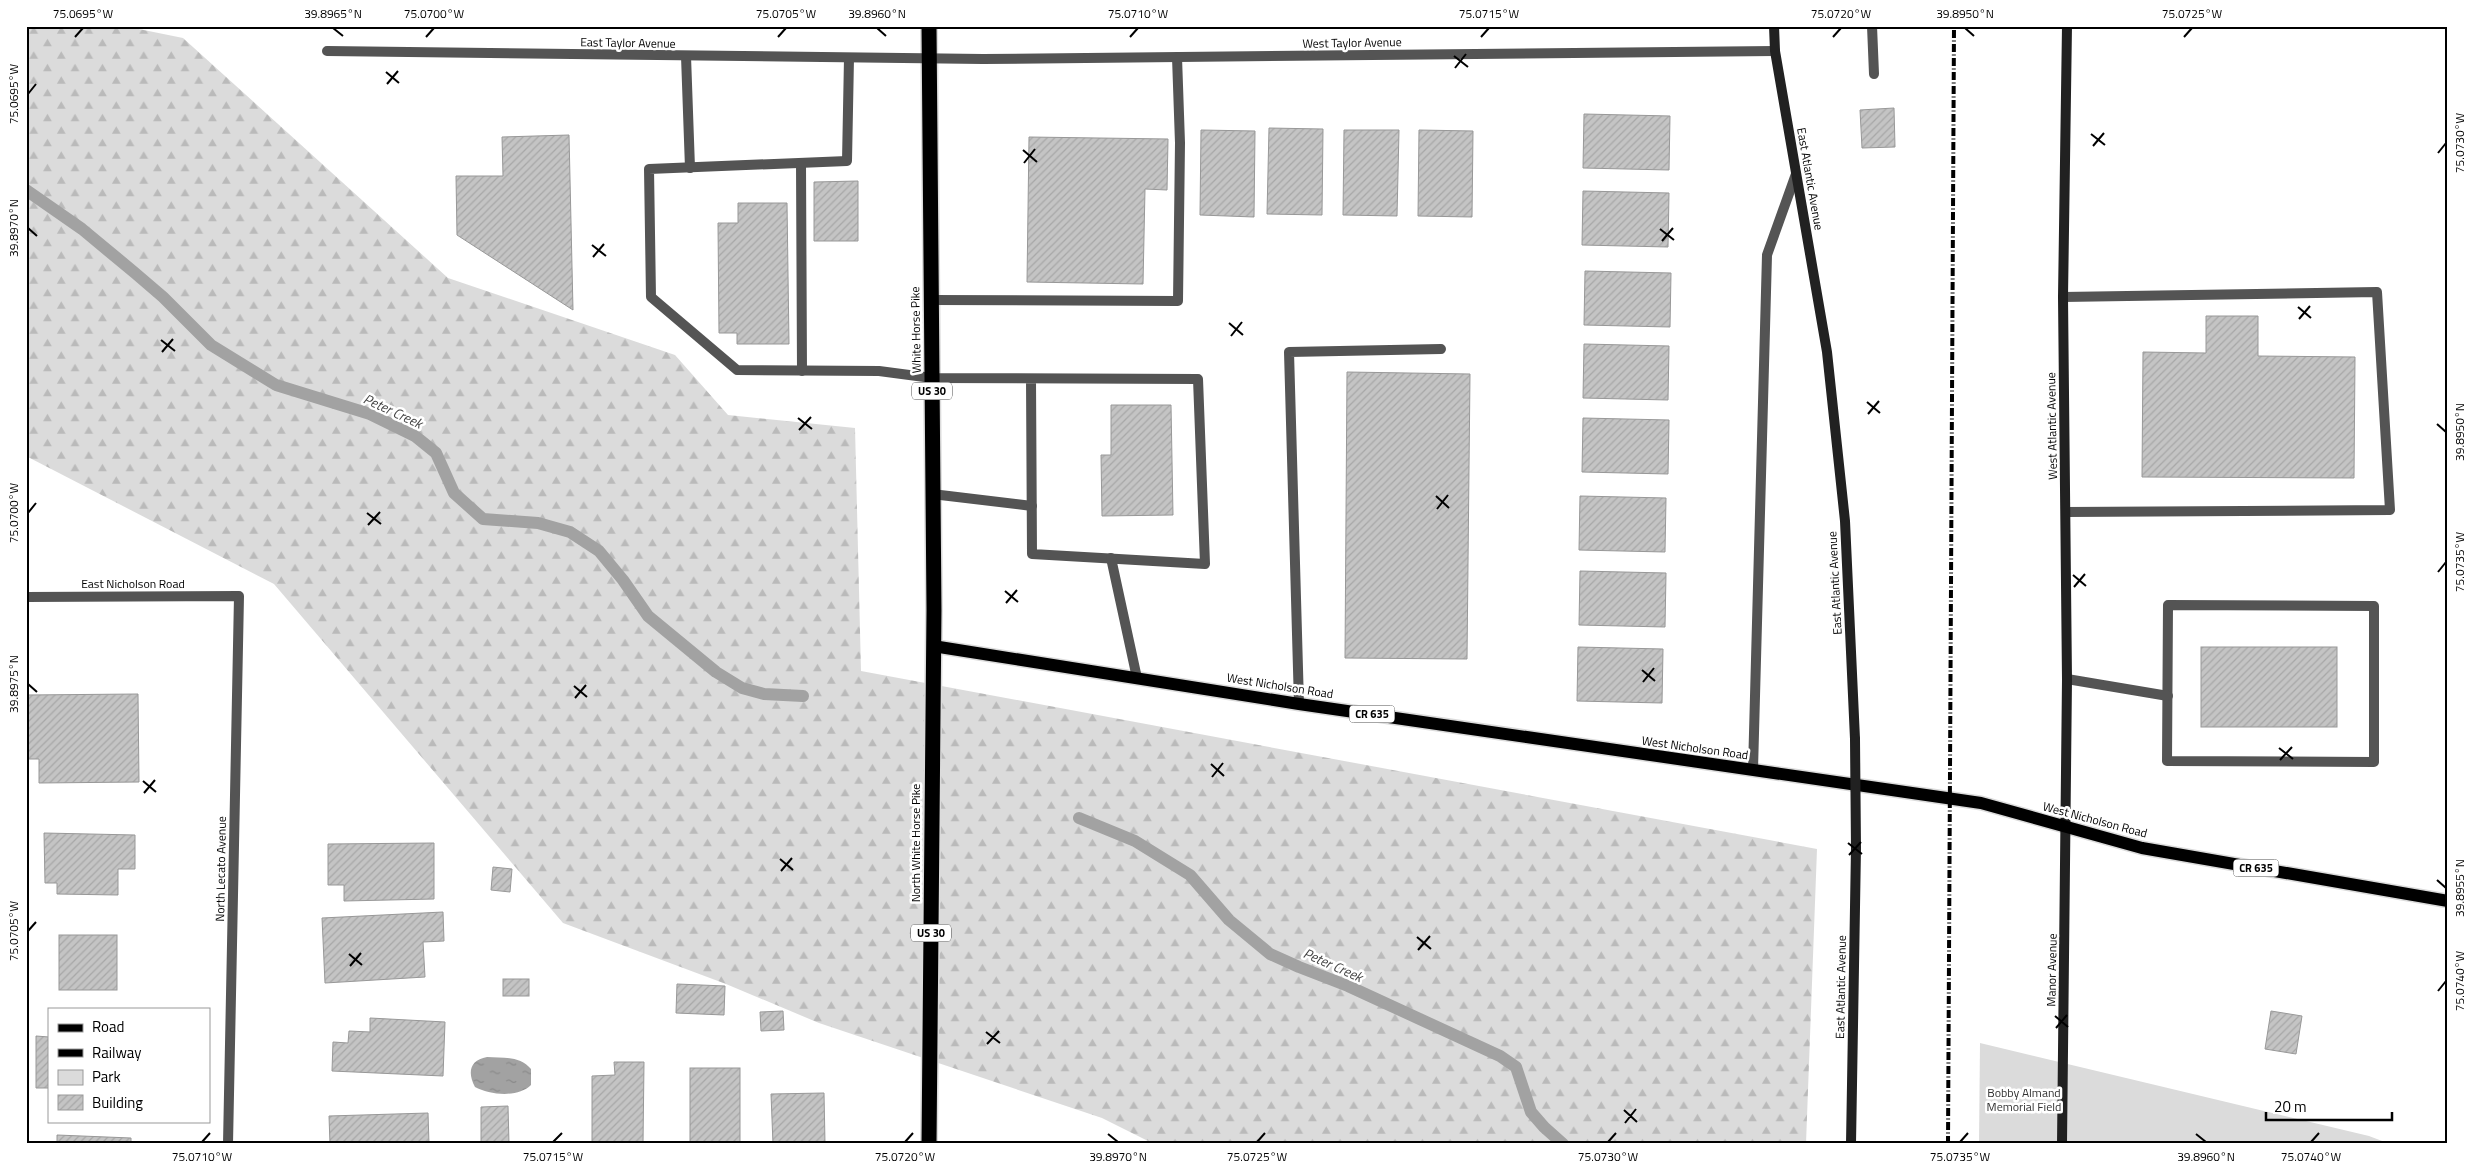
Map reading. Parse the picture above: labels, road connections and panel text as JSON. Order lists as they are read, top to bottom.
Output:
{
  "streets": {
    "highway": ["White Horse Pike", "US 30", "North White Horse Pike"],
    "main road": ["West Nicholson Road", "CR 635"],
    "street": [
      "East Taylor Avenue",
      "West Taylor Avenue",
      "East Atlantic Avenue",
      "West Atlantic Avenue",
      "East Nicholson Road",
      "North Lecato Avenue",
      "Manor Avenue"
    ]
  },
  "crossings": [
    ["East Taylor Avenue", "West Taylor Avenue"],
    ["East Taylor Avenue", "White Horse Pike"],
    ["West Taylor Avenue", "East Atlantic Avenue"],
    ["West Taylor Avenue", "White Horse Pike"],
    ["White Horse Pike", "West Nicholson Road"],
    ["White Horse Pike", "North White Horse Pike"],
    ["West Atlantic Avenue", "West Nicholson Road"],
    ["West Atlantic Avenue", "Manor Avenue"],
    ["East Nicholson Road", "North Lecato Avenue"],
    ["West Nicholson Road", "Manor Avenue"]
  ],
  "water": ["Peter Creek"],
  "parks": ["Bobby Almand Memorial Field"],
  "legend": [
    "Road",
    "Railway",
    "Park",
    "Building"
  ],
  "scale_bar": "20 m",
  "coordinates": [
    "75.0695°W",
    "39.8965°N",
    "75.0700°W",
    "75.0705°W",
    "39.8960°N",
    "75.0710°W",
    "75.0715°W",
    "75.0720°W",
    "39.8950°N",
    "75.0725°W",
    "75.0730°W",
    "39.8970°N",
    "75.0735°W",
    "39.8975°N",
    "39.8955°N",
    "75.0740°W"
  ]
}
